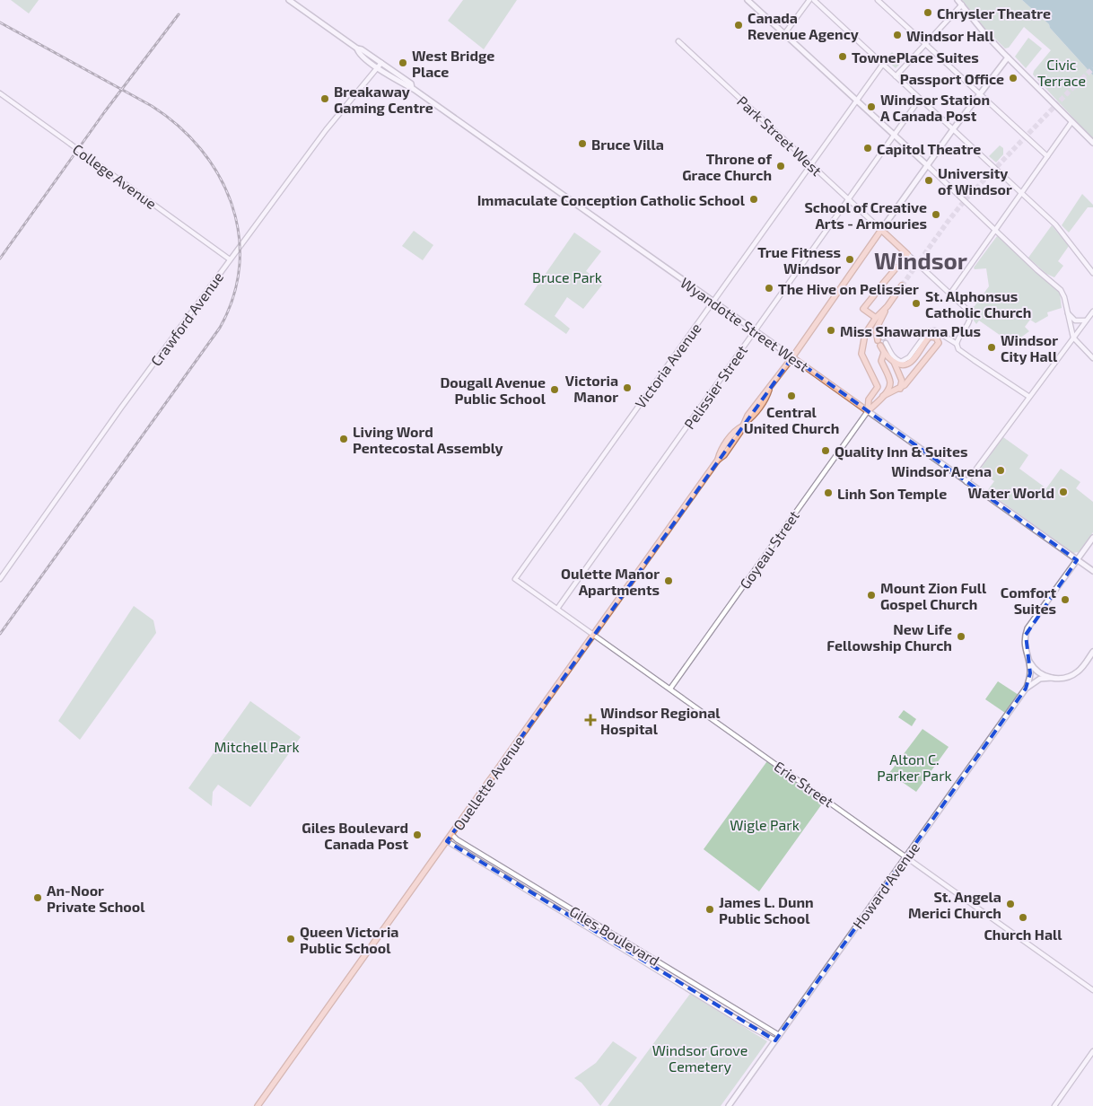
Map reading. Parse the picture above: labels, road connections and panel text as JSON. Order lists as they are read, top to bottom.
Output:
{
  "streets": {
    "main road": ["Wyandotte Street West", "Ouellette Avenue", "Howard Avenue"],
    "street": [
      "Park Street West",
      "College Avenue",
      "Crawford Avenue",
      "Victoria Avenue",
      "Pelissier Street",
      "Goyeau Street",
      "Erie Street",
      "Giles Boulevard"
    ]
  },
  "crossings": [
    ["Park Street West", "Victoria Avenue"],
    ["Park Street West", "Pelissier Street"],
    ["Park Street West", "Ouellette Avenue"],
    ["College Avenue", "Crawford Avenue"],
    ["Crawford Avenue", "Wyandotte Street West"],
    ["Wyandotte Street West", "Victoria Avenue"],
    ["Wyandotte Street West", "Pelissier Street"],
    ["Wyandotte Street West", "Goyeau Street"],
    ["Wyandotte Street West", "Ouellette Avenue"],
    ["Victoria Avenue", "Erie Street"],
    ["Pelissier Street", "Erie Street"],
    ["Goyeau Street", "Erie Street"],
    ["Ouellette Avenue", "Erie Street"],
    ["Ouellette Avenue", "Giles Boulevard"],
    ["Erie Street", "Howard Avenue"],
    ["Howard Avenue", "Giles Boulevard"]
  ],
  "districts": ["Windsor"],
  "parks": [
    "Civic Terrace",
    "Bruce Park",
    "Mitchell Park",
    "Alton C. Parker Park",
    "Wigle Park",
    "Windsor Grove Cemetery"
  ],
  "places": {
    "other": [
      "Chrysler Theatre",
      "Canada Revenue Agency",
      "Windsor Hall",
      "TownePlace Suites",
      "West Bridge Place",
      "Passport Office",
      "Breakaway Gaming Centre",
      "Windsor Station A Canada Post",
      "Bruce Villa",
      "Capitol Theatre",
      "Throne of Grace Church",
      "University of Windsor",
      "Immaculate Conception Catholic School",
      "School of Creative Arts - Armouries",
      "True Fitness Windsor",
      "The Hive on Pelissier",
      "St. Alphonsus Catholic Church",
      "Miss Shawarma Plus",
      "Windsor City Hall",
      "Victoria Manor",
      "Dougall Avenue Public School",
      "Central United Church",
      "Living Word Pentecostal Assembly",
      "Quality Inn & Suites",
      "Windsor Arena",
      "Water World",
      "Linh Son Temple",
      "Oulette Manor Apartments",
      "Mount Zion Full Gospel Church",
      "Comfort Suites",
      "New Life Fellowship Church",
      "Giles Boulevard Canada Post",
      "An-Noor Private School",
      "St. Angela Merici Church",
      "James L. Dunn Public School",
      "Church Hall",
      "Queen Victoria Public School"
    ],
    "health": ["Windsor Regional Hospital"]
  }
}
